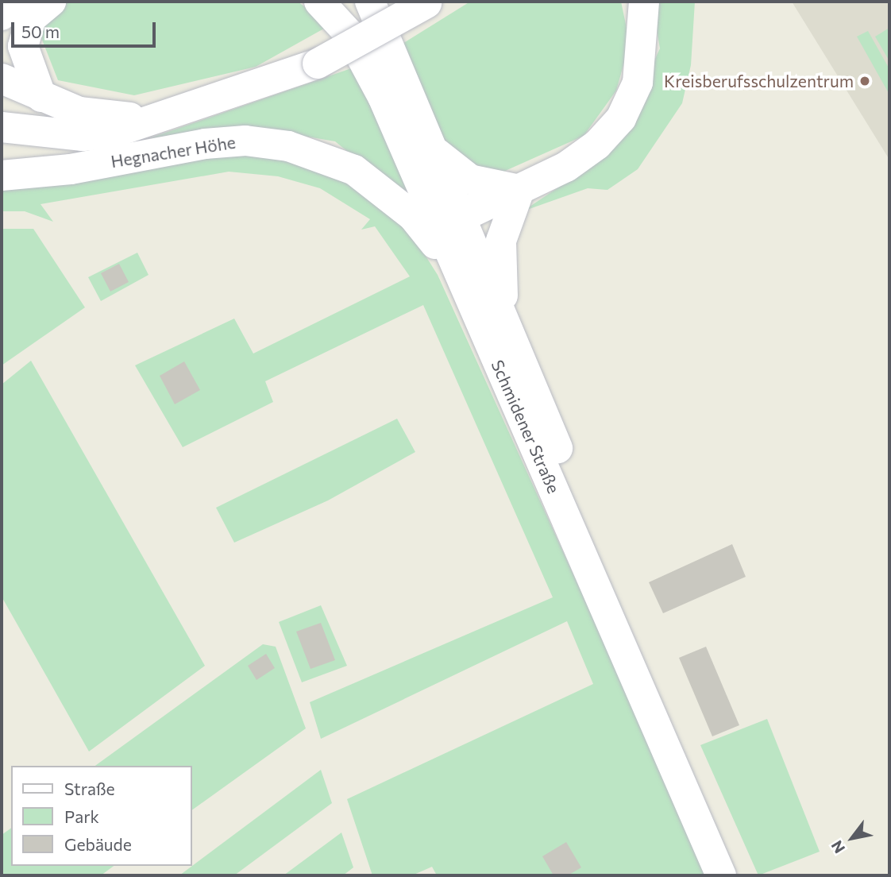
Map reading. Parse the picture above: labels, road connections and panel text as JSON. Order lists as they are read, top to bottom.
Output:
{
  "streets": {
    "main road": ["Hegnacher Höhe", "Schmidener Straße"]
  },
  "crossings": [
    ["Hegnacher Höhe", "Schmidener Straße"]
  ],
  "places": ["Kreisberufsschulzentrum"],
  "legend": ["Straße", "Park", "Gebäude"],
  "scale_bar": "50 m",
  "north": "bottom left"
}
